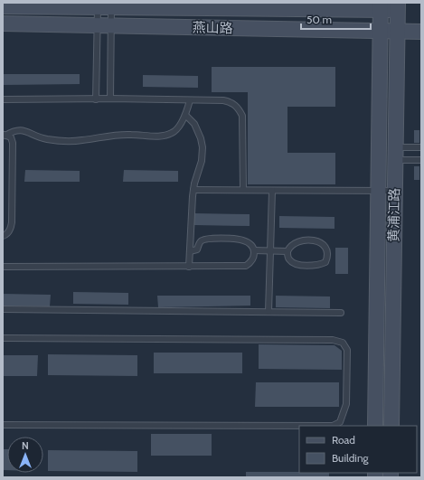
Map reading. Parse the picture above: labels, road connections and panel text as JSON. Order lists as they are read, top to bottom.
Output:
{
  "streets": {
    "street": ["燕山路", "黄浦江路"]
  },
  "crossings": [
    ["燕山路", "黄浦江路"]
  ],
  "legend": ["Road", "Building"],
  "scale_bar": "50 m",
  "north": "top"
}
